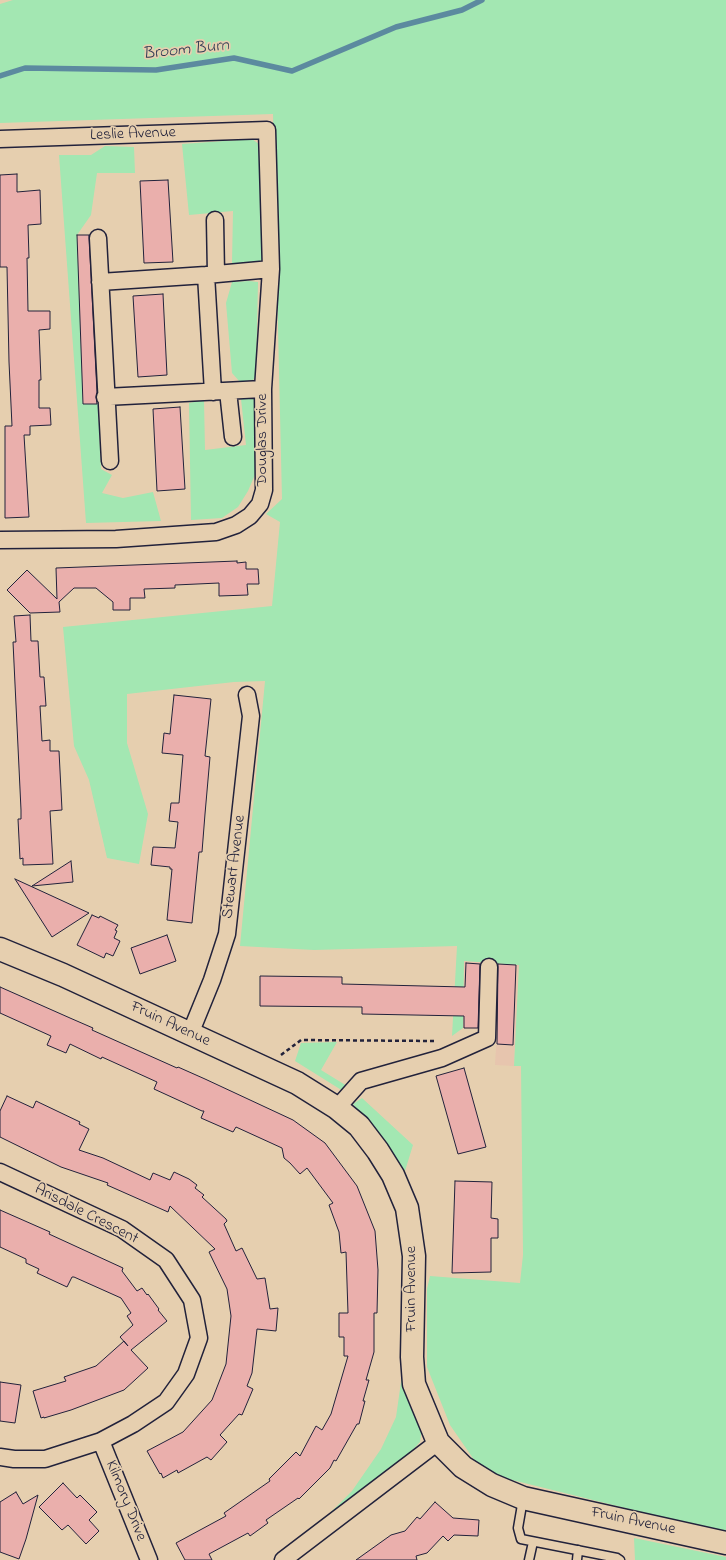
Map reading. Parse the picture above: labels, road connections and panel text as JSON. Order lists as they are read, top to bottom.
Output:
{
  "streets": {
    "street": [
      "Leslie Avenue",
      "Douglas Drive",
      "Stewart Avenue",
      "Fruin Avenue",
      "Arisdale Crescent",
      "Kilmory Drive"
    ]
  },
  "crossings": [
    ["Leslie Avenue", "Douglas Drive"],
    ["Stewart Avenue", "Fruin Avenue"],
    ["Arisdale Crescent", "Kilmory Drive"]
  ],
  "water": ["Broom Burn"]
}
